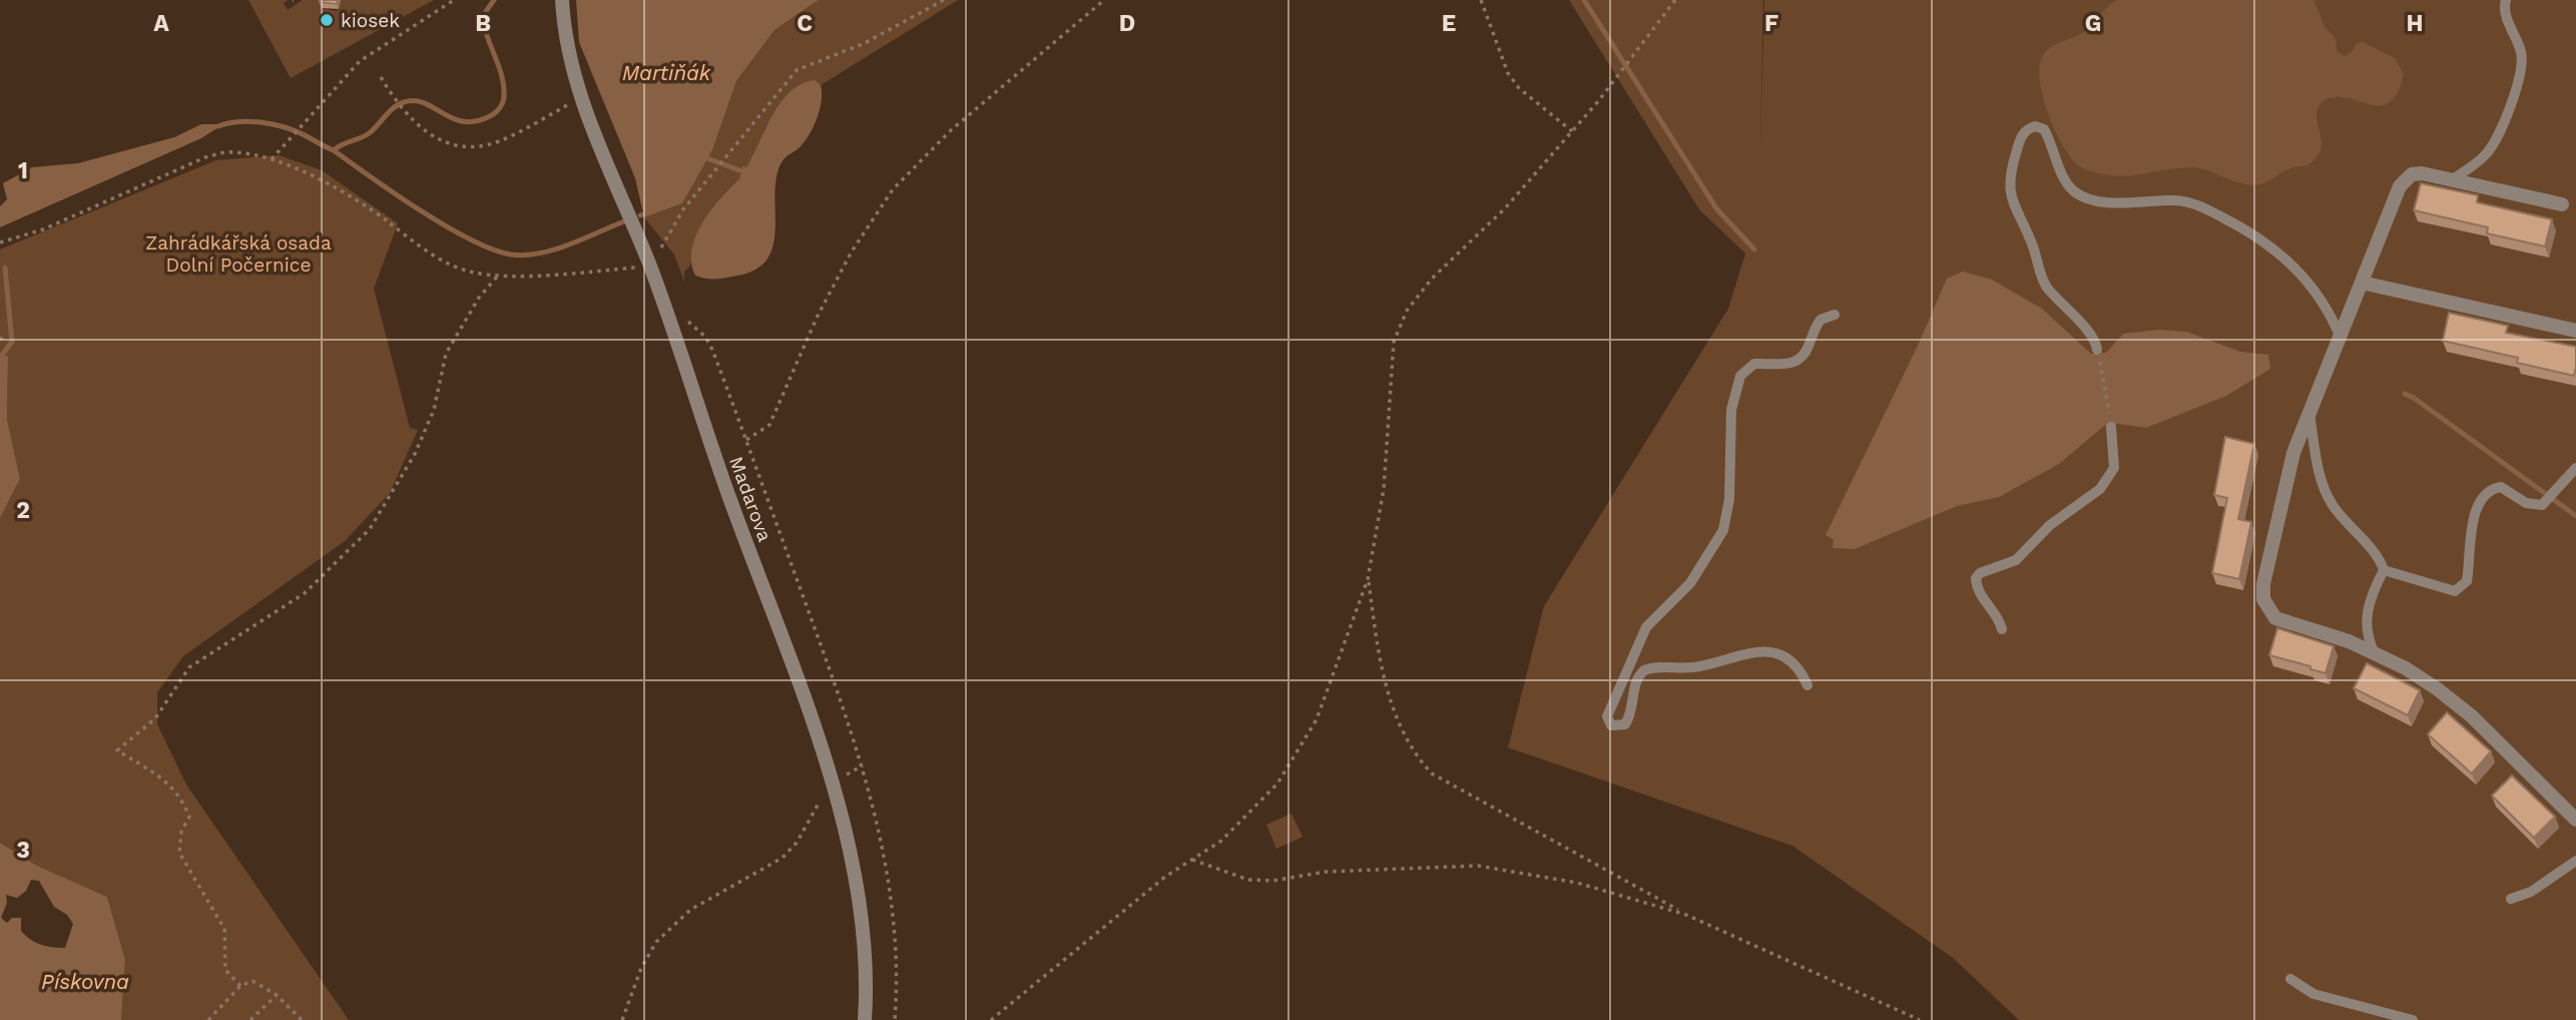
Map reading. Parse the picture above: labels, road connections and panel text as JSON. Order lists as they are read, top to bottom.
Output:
{
  "streets": {
    "street": ["Madarova"]
  },
  "water": ["Martiňák", "Pískovna"],
  "parks": ["Zahrádkářská osada Dolní Počernice"],
  "places": ["kiosek"],
  "grid": {
    "columns": [
      "A",
      "B",
      "C",
      "D",
      "E",
      "F",
      "G",
      "H"
    ],
    "rows": ["1", "2", "3"]
  }
}
